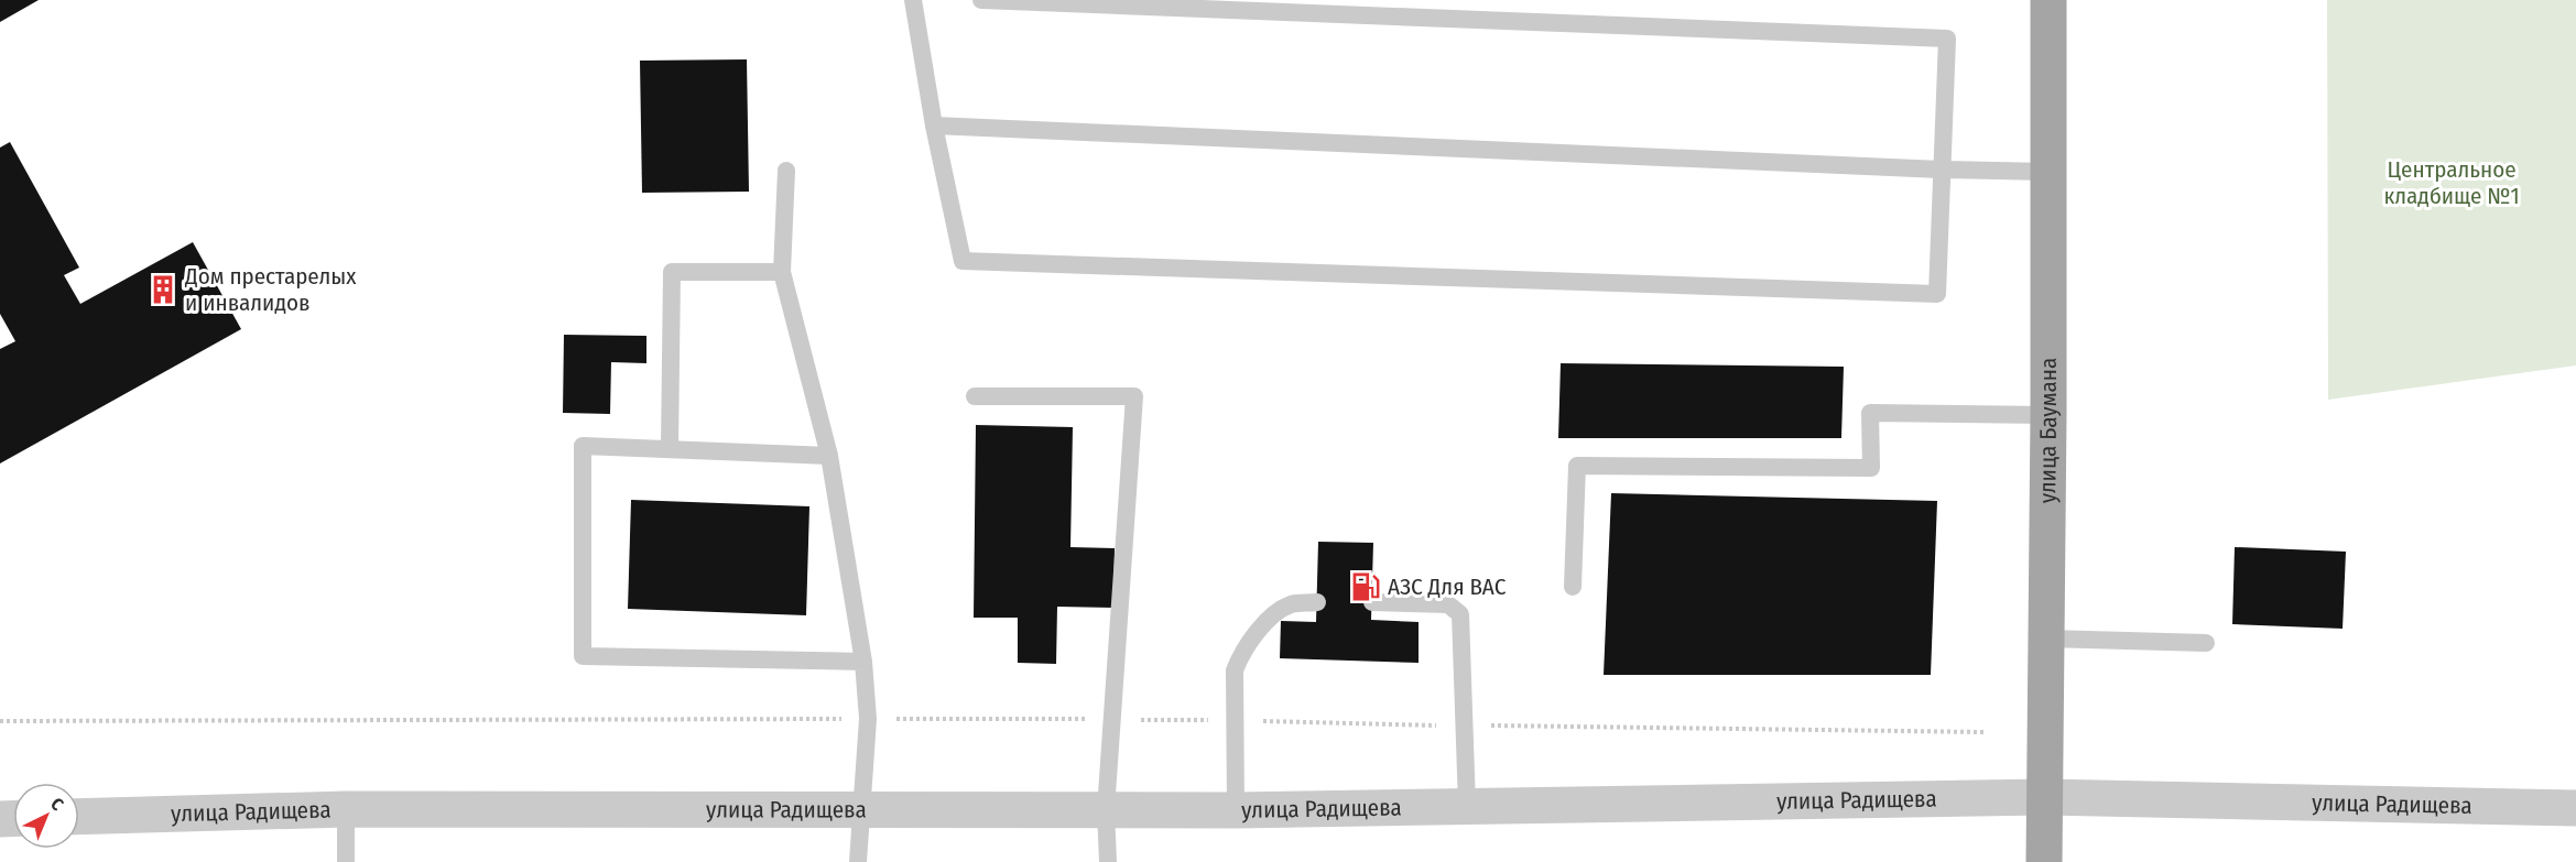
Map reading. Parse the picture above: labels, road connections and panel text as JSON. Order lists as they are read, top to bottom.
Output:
{
  "streets": {
    "main road": ["улица Баумана"],
    "street": ["улица Радищева"]
  },
  "crossings": [
    ["улица Баумана", "улица Радищева"]
  ],
  "parks": ["Центральное кладбище №1"],
  "places": {
    "building": ["Дом престарелых и инвалидов"],
    "fuel station": ["АЗС Для ВАС"]
  },
  "north": "top right"
}
